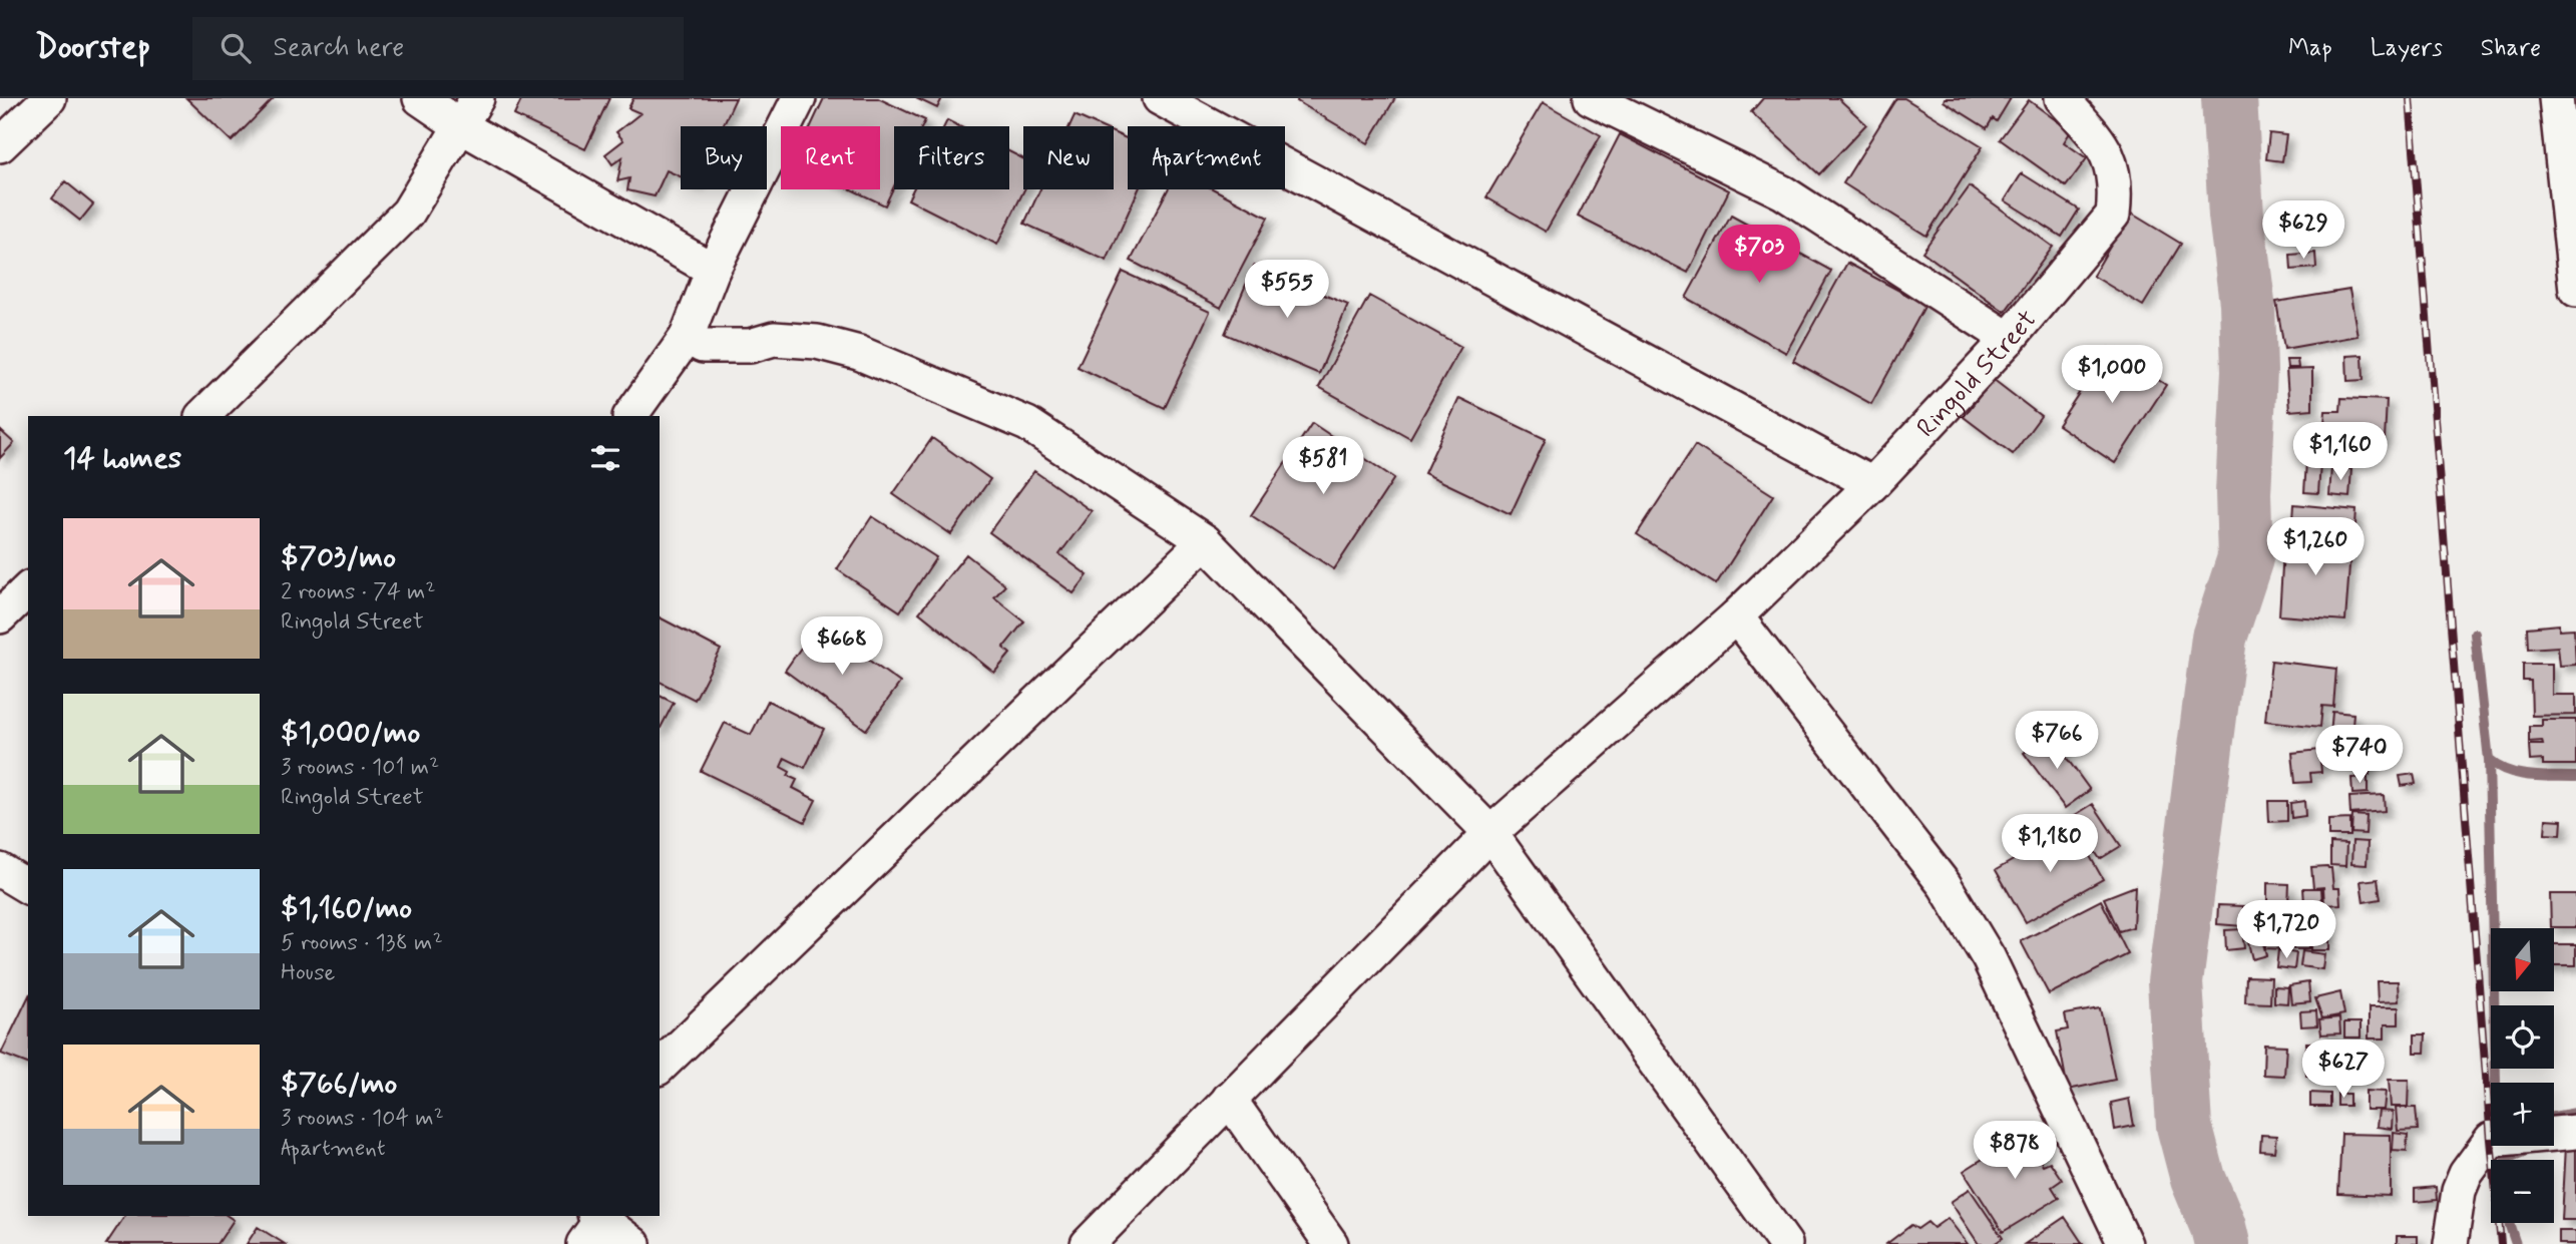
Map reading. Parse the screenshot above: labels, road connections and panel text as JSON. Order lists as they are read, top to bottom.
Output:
{
  "streets": {
    "street": ["Ringold Street"]
  },
  "north": "bottom",
  "page": {
    "header": "Doorstep",
    "search": "Search here",
    "nav": ["Map", "Layers", "Share"],
    "chip": [
      "Buy",
      "Rent",
      "Filters",
      "New",
      "Apartment"
    ],
    "price": [
      "$629",
      "$703",
      "$555",
      "$1,000",
      "$1,160",
      "$581",
      "$1,260",
      "$668",
      "$766",
      "$740",
      "$1,180",
      "$1,720",
      "$627",
      "$878"
    ],
    "heading": "14 homes",
    "list": [
      {
        "name": "$703/mo",
        "note": "2 rooms · 74 m² · Ringold Street"
      },
      {
        "name": "$1,000/mo",
        "note": "3 rooms · 101 m² · Ringold Street"
      },
      {
        "name": "$1,160/mo",
        "note": "5 rooms · 138 m² · House"
      },
      {
        "name": "$766/mo",
        "note": "3 rooms · 104 m² · Apartment"
      }
    ],
    "map_buttons": ["+", "−"]
  }
}
